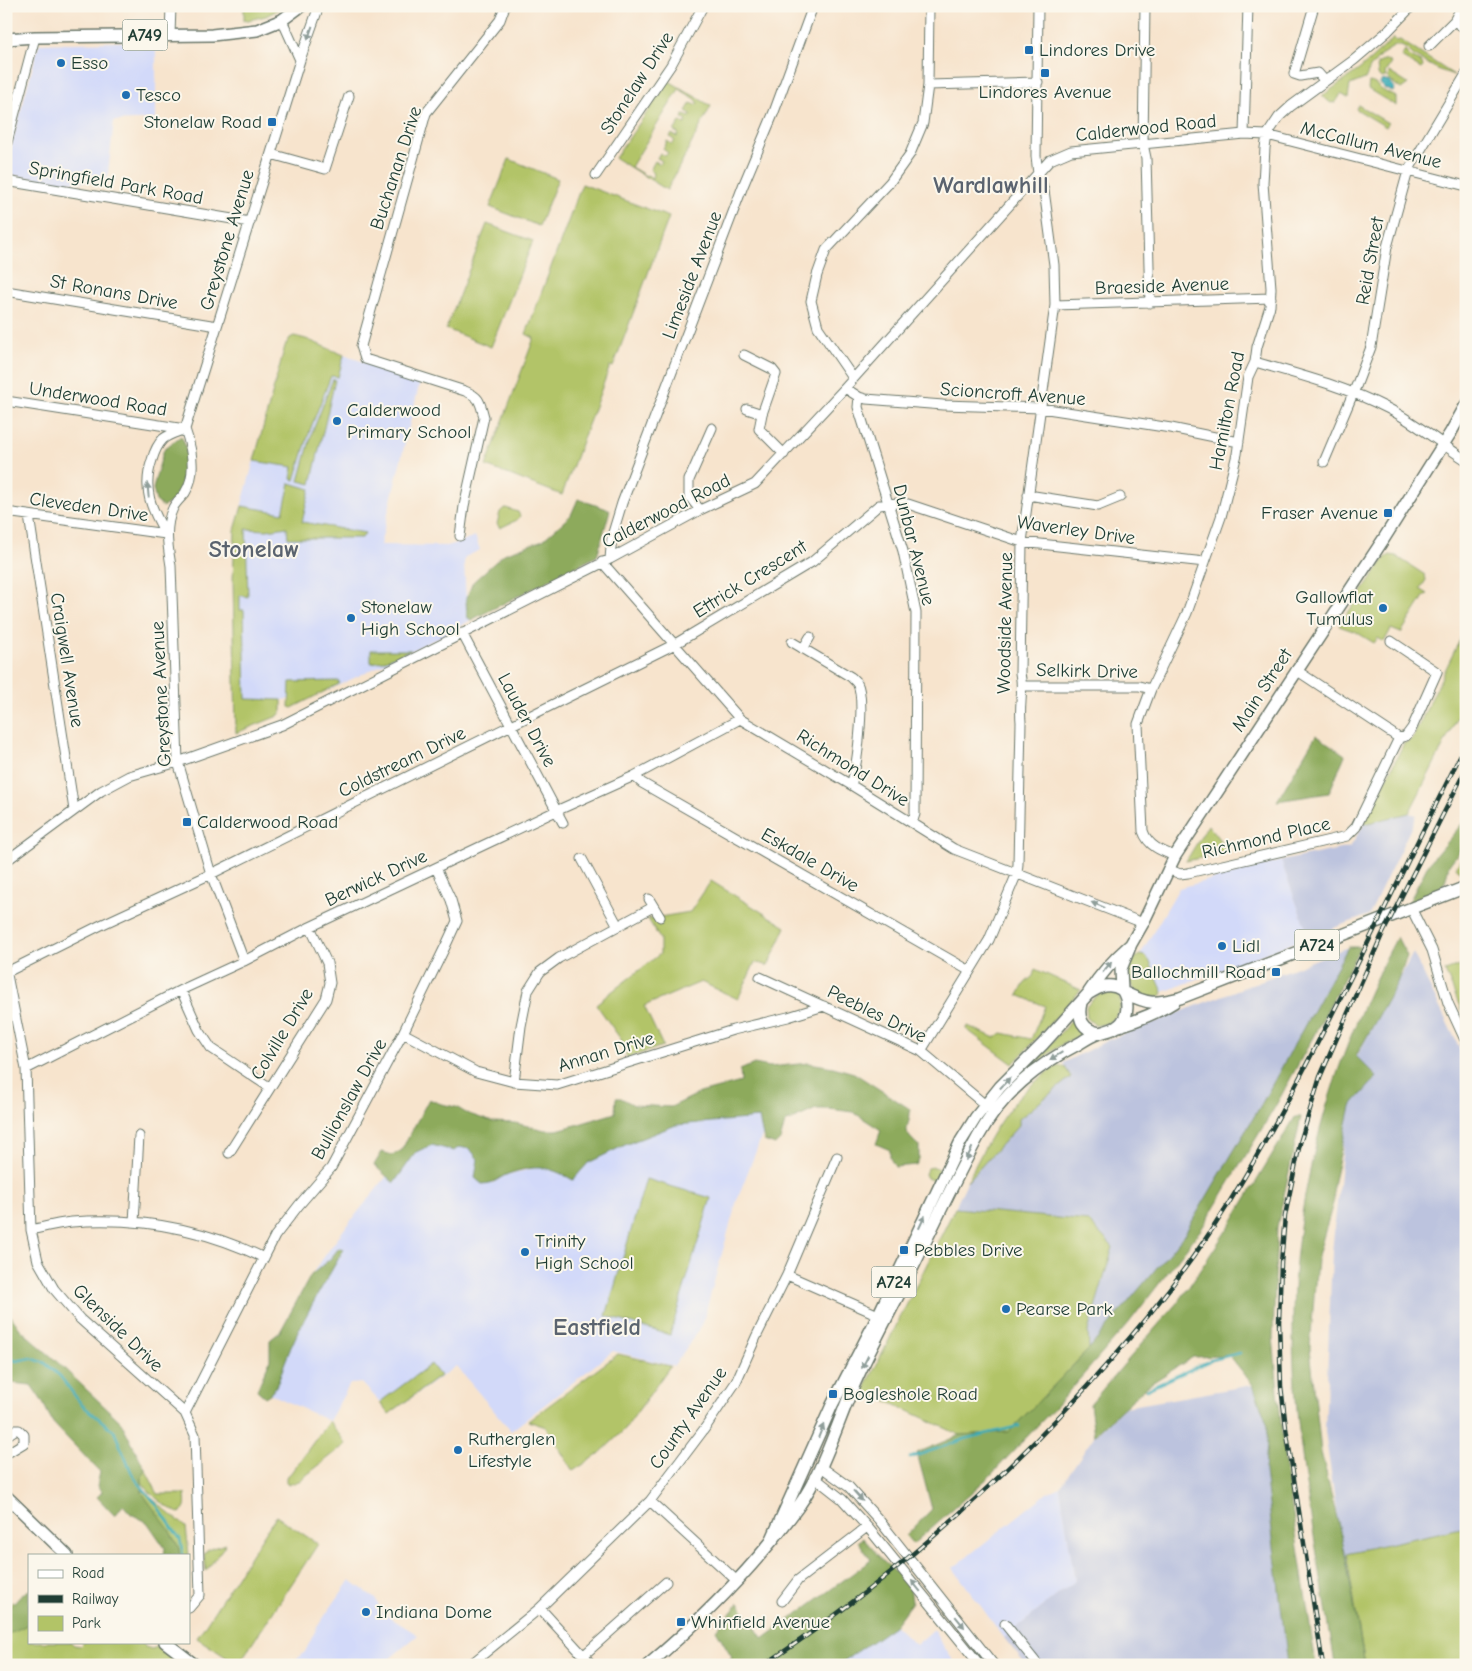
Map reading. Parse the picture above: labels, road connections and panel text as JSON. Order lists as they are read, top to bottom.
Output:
{
  "streets": {
    "main road": ["A749", "Main Street", "A724"],
    "street": [
      "Stonelaw Drive",
      "Calderwood Road",
      "McCallum Avenue",
      "Buchanan Drive",
      "Springfield Park Road",
      "Greystone Avenue",
      "Reid Street",
      "Limeside Avenue",
      "Braeside Avenue",
      "St Ronans Drive",
      "Scioncroft Avenue",
      "Underwood Road",
      "Hamilton Road",
      "Cleveden Drive",
      "Waverley Drive",
      "Dunbar Avenue",
      "Ettrick Crescent",
      "Woodside Avenue",
      "Craigwell Avenue",
      "Selkirk Drive",
      "Lauder Drive",
      "Coldstream Drive",
      "Richmond Drive",
      "Richmond Place",
      "Eskdale Drive",
      "Berwick Drive",
      "Peebles Drive",
      "Colville Drive",
      "Annan Drive",
      "Bullionslaw Drive",
      "Glenside Drive",
      "County Avenue"
    ]
  },
  "crossings": [
    ["Calderwood Road", "McCallum Avenue"],
    ["Calderwood Road", "Greystone Avenue"],
    ["Calderwood Road", "Limeside Avenue"],
    ["Calderwood Road", "Hamilton Road"],
    ["Calderwood Road", "Woodside Avenue"],
    ["Calderwood Road", "Craigwell Avenue"],
    ["Calderwood Road", "Lauder Drive"],
    ["Calderwood Road", "Richmond Drive"],
    ["McCallum Avenue", "Reid Street"],
    ["McCallum Avenue", "Hamilton Road"],
    ["Springfield Park Road", "Greystone Avenue"],
    ["Greystone Avenue", "St Ronans Drive"],
    ["Greystone Avenue", "Underwood Road"],
    ["Greystone Avenue", "Cleveden Drive"],
    ["Greystone Avenue", "Coldstream Drive"],
    ["Greystone Avenue", "Berwick Drive"],
    ["Limeside Avenue", "Richmond Drive"],
    ["Braeside Avenue", "Hamilton Road"],
    ["Braeside Avenue", "Woodside Avenue"],
    ["Scioncroft Avenue", "Hamilton Road"],
    ["Scioncroft Avenue", "Dunbar Avenue"],
    ["Scioncroft Avenue", "Woodside Avenue"],
    ["Hamilton Road", "Waverley Drive"],
    ["Hamilton Road", "Selkirk Drive"],
    ["Hamilton Road", "Main Street"],
    ["Cleveden Drive", "Craigwell Avenue"],
    ["Waverley Drive", "Dunbar Avenue"],
    ["Waverley Drive", "Ettrick Crescent"],
    ["Waverley Drive", "Woodside Avenue"],
    ["Dunbar Avenue", "Ettrick Crescent"],
    ["Dunbar Avenue", "Richmond Drive"],
    ["Ettrick Crescent", "Coldstream Drive"],
    ["Ettrick Crescent", "Richmond Drive"],
    ["Woodside Avenue", "Selkirk Drive"],
    ["Woodside Avenue", "Richmond Drive"],
    ["Woodside Avenue", "Eskdale Drive"],
    ["Woodside Avenue", "Peebles Drive"],
    ["Main Street", "Richmond Drive"],
    ["Main Street", "Richmond Place"],
    ["Lauder Drive", "Coldstream Drive"],
    ["Lauder Drive", "Berwick Drive"],
    ["Coldstream Drive", "Richmond Drive"],
    ["Coldstream Drive", "Glenside Drive"],
    ["Richmond Drive", "Berwick Drive"],
    ["Eskdale Drive", "Berwick Drive"],
    ["Berwick Drive", "Colville Drive"],
    ["Berwick Drive", "Bullionslaw Drive"],
    ["Berwick Drive", "Glenside Drive"],
    ["A724", "Peebles Drive"],
    ["Peebles Drive", "Annan Drive"],
    ["Annan Drive", "Bullionslaw Drive"],
    ["Bullionslaw Drive", "Glenside Drive"]
  ],
  "districts": ["Wardlawhill", "Stonelaw", "Eastfield"],
  "places": {
    "transit": [
      "Lindores Drive",
      "Lindores Avenue",
      "Stonelaw Road",
      "Fraser Avenue",
      "Calderwood Road",
      "Ballochmill Road",
      "Pebbles Drive",
      "Bogleshole Road",
      "Whinfield Avenue"
    ],
    "other": [
      "Esso",
      "Tesco",
      "Calderwood Primary School",
      "Gallowflat Tumulus",
      "Stonelaw High School",
      "Lidl",
      "Trinity High School",
      "Pearse Park",
      "Rutherglen Lifestyle",
      "Indiana Dome"
    ]
  },
  "legend": ["Road", "Railway", "Park"]
}
